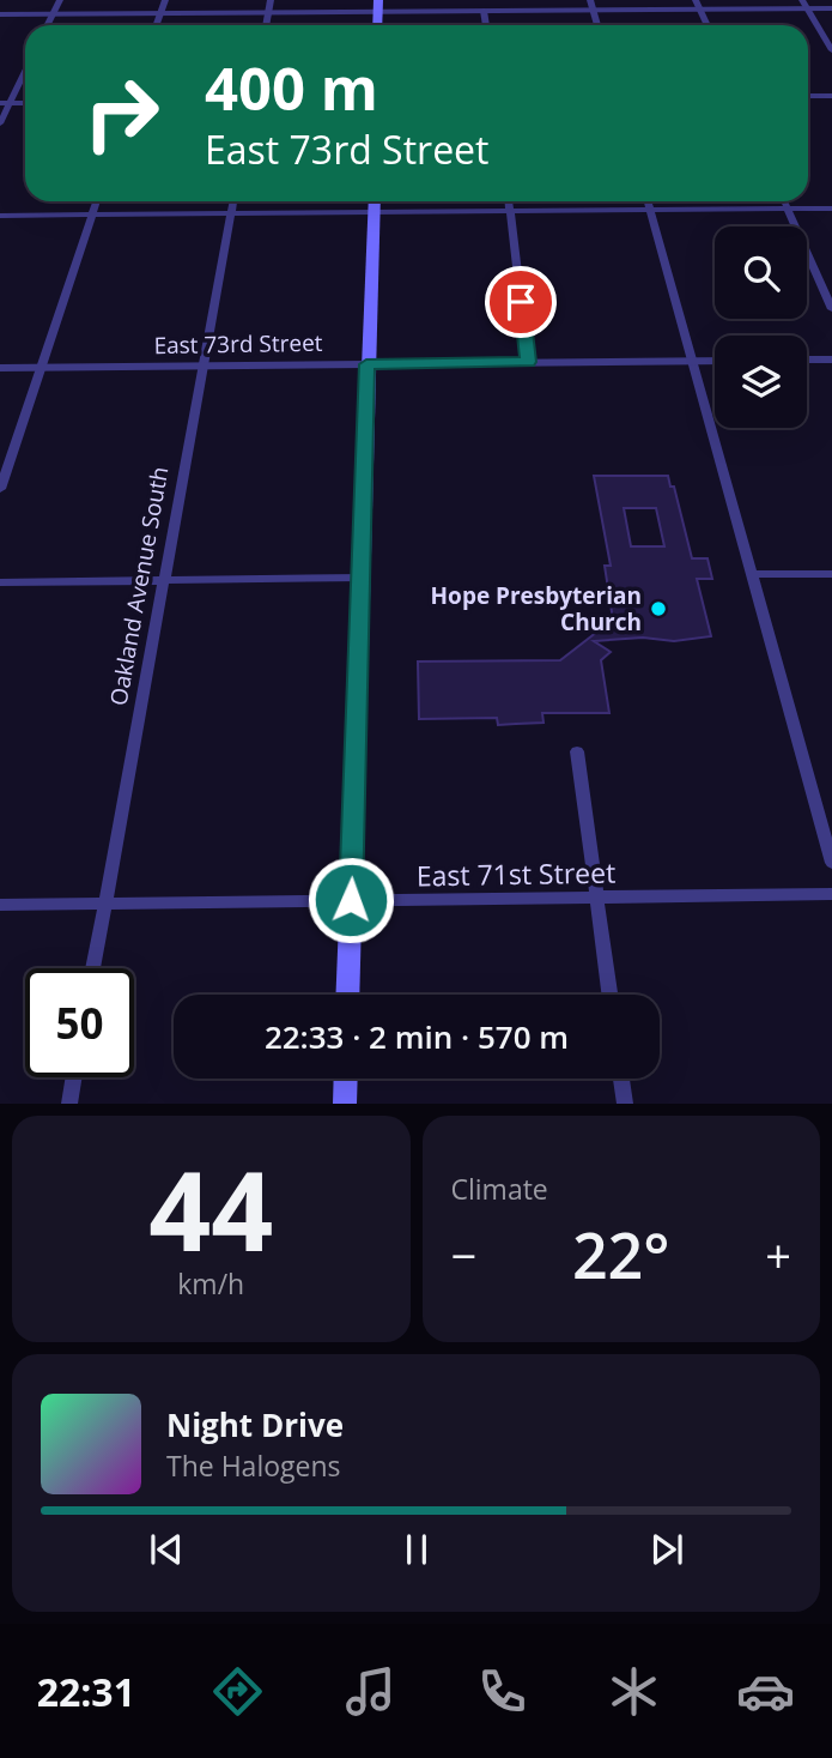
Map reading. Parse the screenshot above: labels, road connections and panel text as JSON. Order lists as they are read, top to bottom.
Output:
{
  "streets": {
    "street": ["East 73rd Street", "Oakland Avenue South", "East 71st Street"]
  },
  "crossings": [
    ["East 73rd Street", "Oakland Avenue South"],
    ["Oakland Avenue South", "East 71st Street"]
  ],
  "places": ["Hope Presbyterian Church"],
  "page": {
    "turn": ["400 m", "East 73rd Street"],
    "limit": "50",
    "trip": "22:33 · 2 min · 570 m",
    "tile": [
      ["44", "km/h"],
      "Climate"
    ],
    "heat": ["−", "22°", "+"],
    "song": ["Night Drive", "The Halogens"],
    "tabs": "22:31"
  }
}
